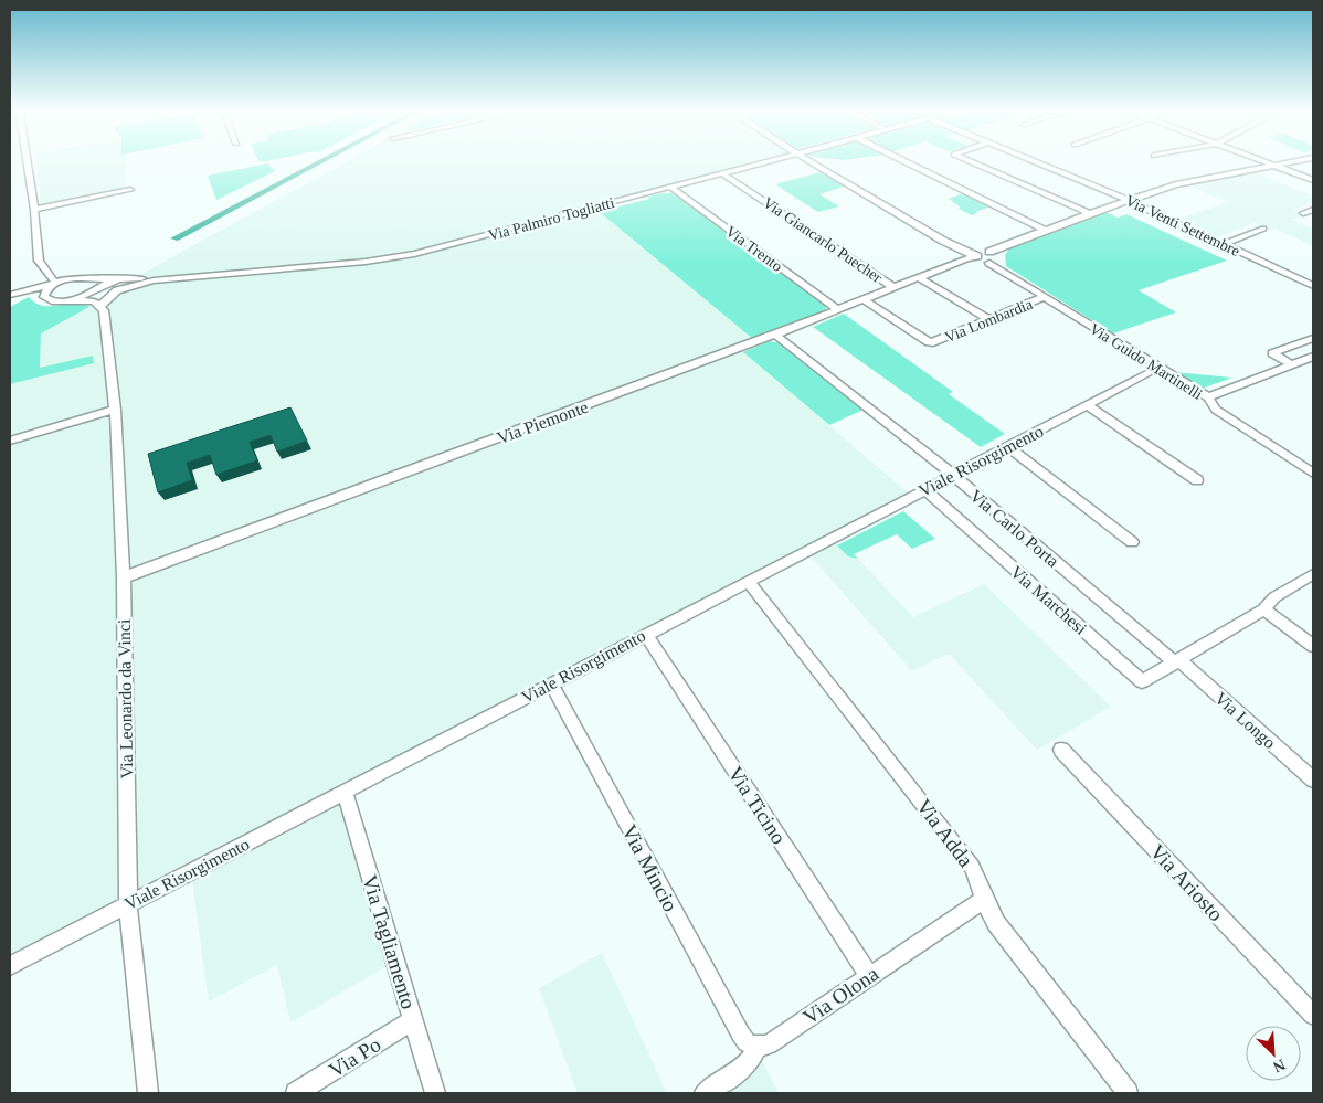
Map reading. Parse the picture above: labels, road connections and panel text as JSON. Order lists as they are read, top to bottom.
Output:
{
  "streets": {
    "street": [
      "Via Palmiro Togliatti",
      "Via Venti Settembre",
      "Via Giancarlo Puecher",
      "Via Trento",
      "Via Lombardia",
      "Via Guido Martinelli",
      "Via Piemonte",
      "Viale Risorgimento",
      "Via Carlo Porta",
      "Via Marchesi",
      "Via Leonardo da Vinci",
      "Via Longo",
      "Via Ticino",
      "Via Adda",
      "Via Mincio",
      "Via Ariosto",
      "Via Tagliamento",
      "Via Olona",
      "Via Po"
    ]
  },
  "crossings": [
    ["Via Palmiro Togliatti", "Via Giancarlo Puecher"],
    ["Via Palmiro Togliatti", "Via Trento"],
    ["Via Palmiro Togliatti", "Via Leonardo da Vinci"],
    ["Via Giancarlo Puecher", "Via Piemonte"],
    ["Via Trento", "Via Piemonte"],
    ["Via Lombardia", "Via Guido Martinelli"],
    ["Via Lombardia", "Via Piemonte"],
    ["Via Guido Martinelli", "Via Piemonte"],
    ["Via Guido Martinelli", "Viale Risorgimento"],
    ["Via Piemonte", "Via Carlo Porta"],
    ["Via Piemonte", "Via Leonardo da Vinci"],
    ["Viale Risorgimento", "Via Carlo Porta"],
    ["Viale Risorgimento", "Via Marchesi"],
    ["Viale Risorgimento", "Via Leonardo da Vinci"],
    ["Viale Risorgimento", "Via Ticino"],
    ["Viale Risorgimento", "Via Adda"],
    ["Viale Risorgimento", "Via Mincio"],
    ["Viale Risorgimento", "Via Tagliamento"],
    ["Via Carlo Porta", "Via Marchesi"],
    ["Via Carlo Porta", "Via Longo"],
    ["Via Marchesi", "Via Longo"],
    ["Via Ticino", "Via Olona"],
    ["Via Adda", "Via Olona"],
    ["Via Mincio", "Via Olona"],
    ["Via Tagliamento", "Via Po"]
  ],
  "north": "bottom right"
}
